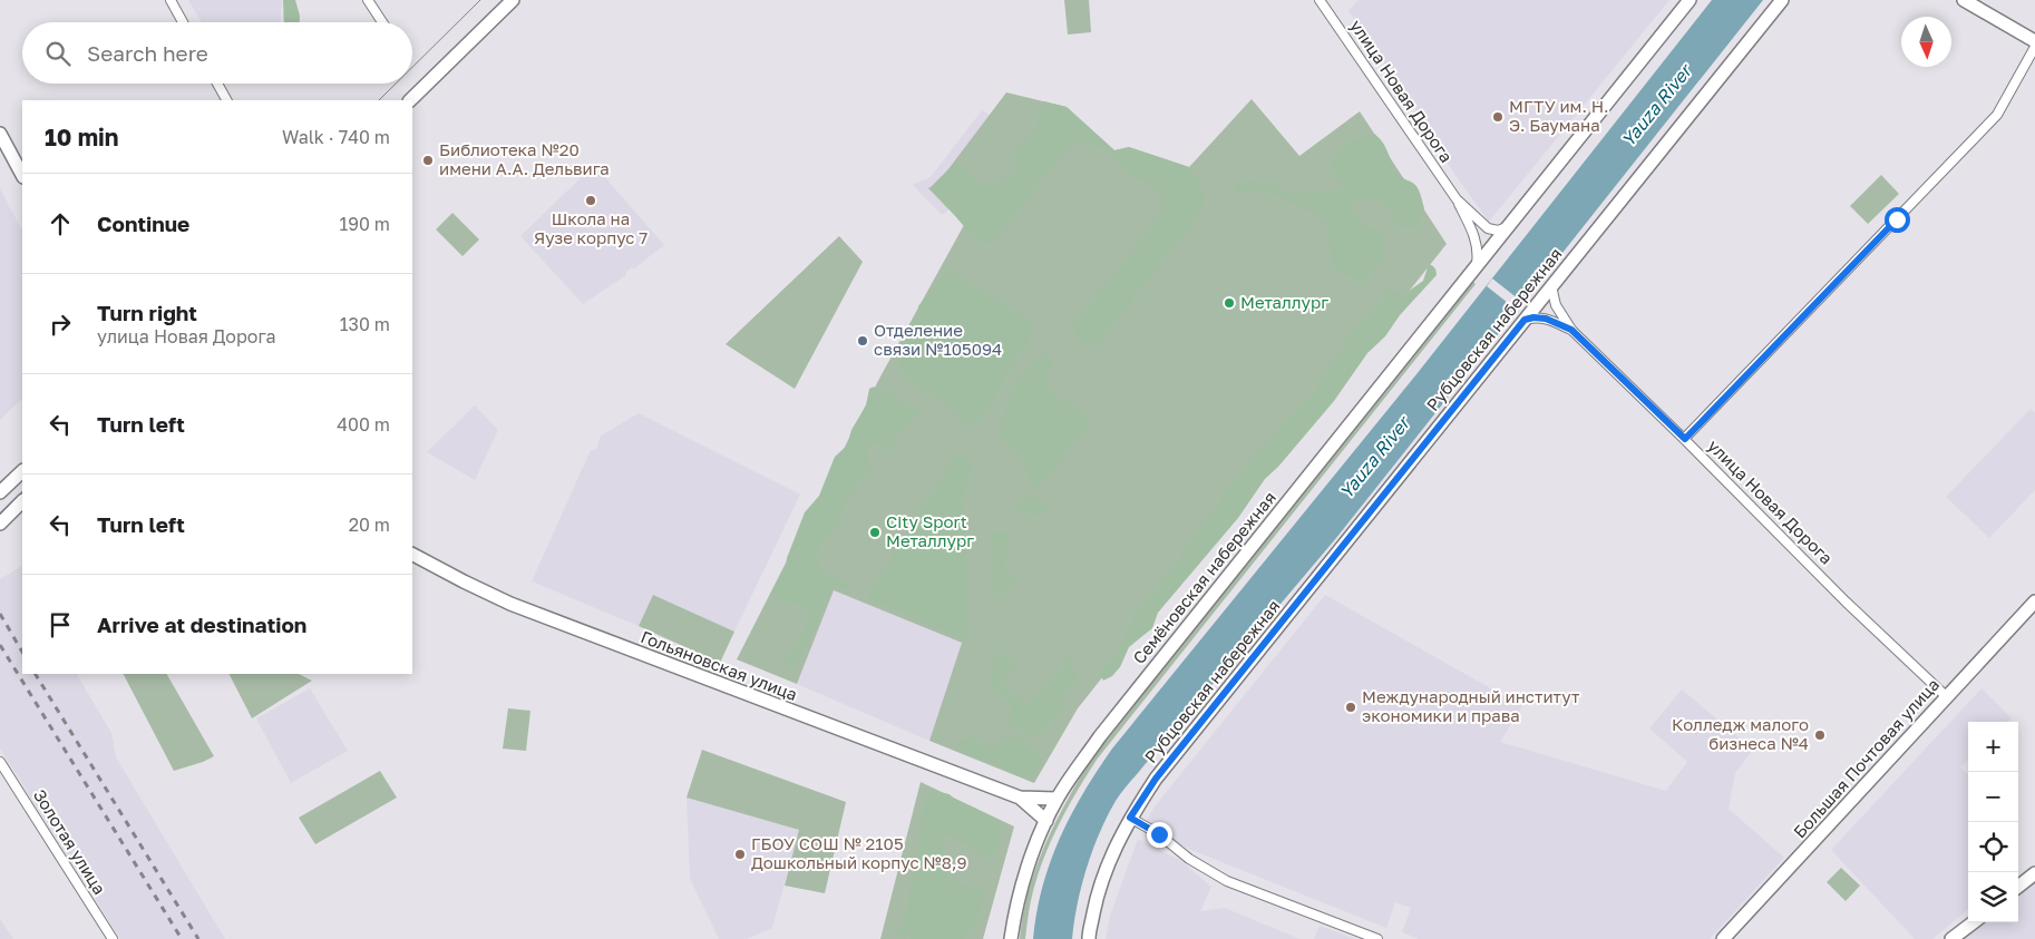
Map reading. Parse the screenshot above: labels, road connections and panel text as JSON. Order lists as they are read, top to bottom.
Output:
{
  "streets": {
    "main road": [
      "Рубцовская набережная",
      "Семёновская набережная",
      "Гольяновская улица",
      "Большая Почтовая улица"
    ],
    "street": ["улица Новая Дорога", "Золотая улица"]
  },
  "crossings": [
    ["улица Новая Дорога", "Рубцовская набережная"],
    ["улица Новая Дорога", "Семёновская набережная"],
    ["улица Новая Дорога", "Большая Почтовая улица"],
    ["Семёновская набережная", "Гольяновская улица"]
  ],
  "water": ["Yauza River"],
  "places": [
    "МГТУ им. Н. Э. Баумана",
    "Библиотека №20 имени А.А. Дельвига",
    "Школа на Яузе корпус 7",
    "Металлург",
    "Отделение связи №105094",
    "City Sport Металлург",
    "Международный институт экономики и права",
    "Колледж малого бизнеса №4",
    "ГБОУ СОШ № 2105 Дошкольный корпус №8,9"
  ],
  "north": "bottom",
  "page": {
    "search": "Search here",
    "heading": ["10 min", "Walk · 740 m"],
    "list": [
      ["Continue", "190 m"],
      ["Turn right", "улица Новая Дорога", "130 m"],
      ["Turn left", "400 m"],
      ["Turn left", "20 m"],
      "Arrive at destination"
    ],
    "map_buttons": ["+", "−"]
  }
}
